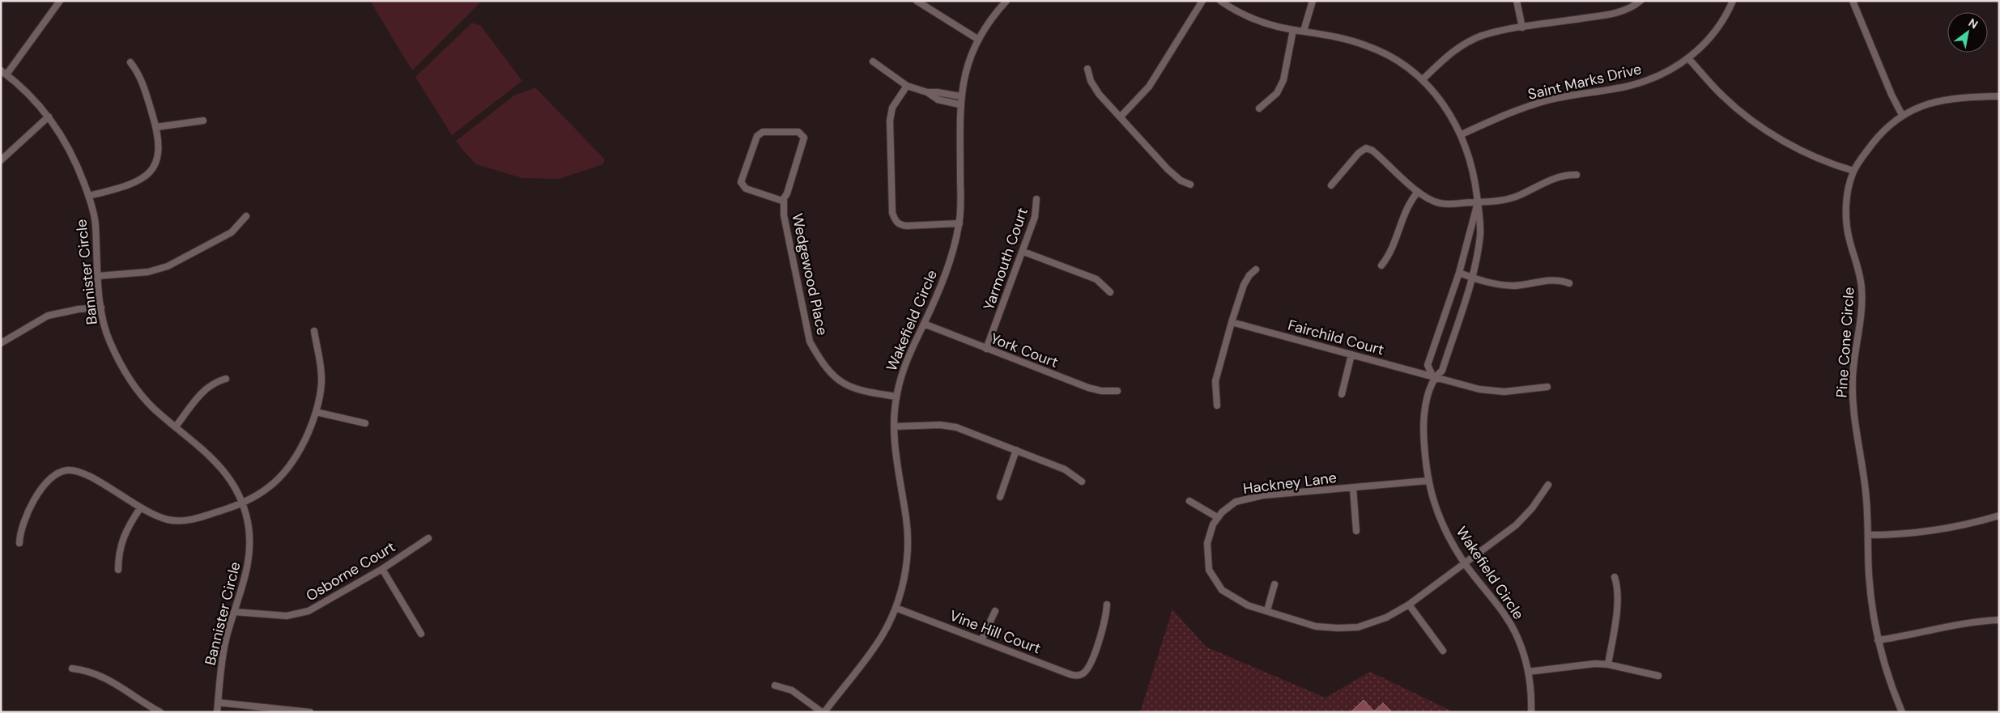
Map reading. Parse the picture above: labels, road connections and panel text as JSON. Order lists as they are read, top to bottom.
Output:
{
  "streets": {
    "street": [
      "Saint Marks Drive",
      "Yarmouth Court",
      "Bannister Circle",
      "Wedgewood Place",
      "Wakefield Circle",
      "Fairchild Court",
      "Pine Cone Circle",
      "York Court",
      "Hackney Lane",
      "Osborne Court",
      "Vine Hill Court"
    ]
  },
  "crossings": [
    ["Saint Marks Drive", "Wakefield Circle"],
    ["Yarmouth Court", "York Court"],
    ["Bannister Circle", "Osborne Court"],
    ["Wedgewood Place", "Wakefield Circle"],
    ["Wakefield Circle", "Fairchild Court"],
    ["Wakefield Circle", "York Court"],
    ["Wakefield Circle", "Hackney Lane"],
    ["Wakefield Circle", "Vine Hill Court"]
  ],
  "north": "top right"
}
